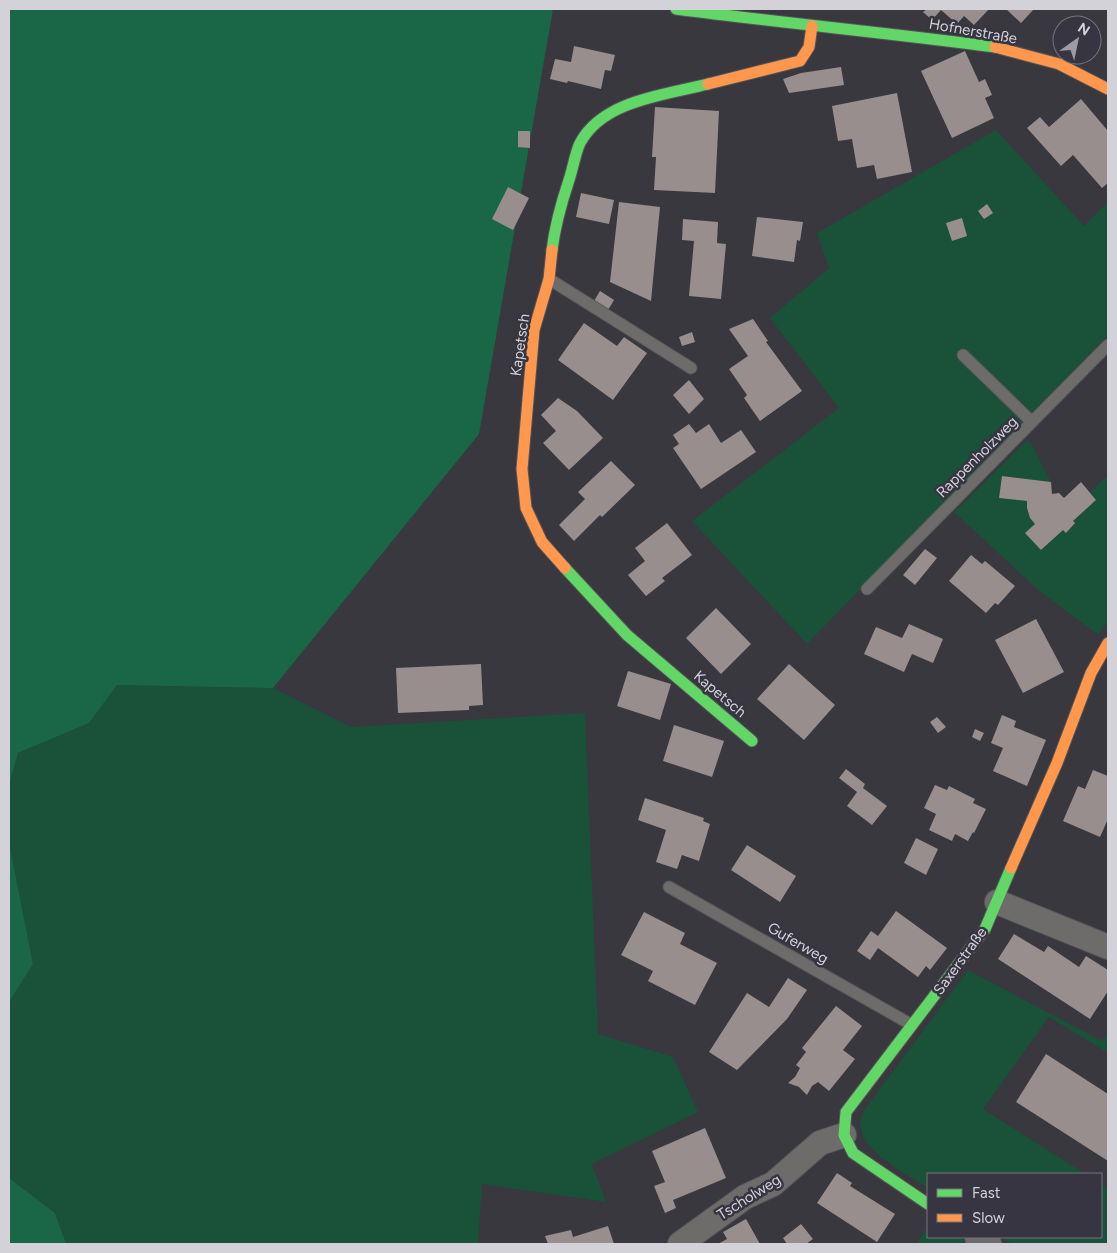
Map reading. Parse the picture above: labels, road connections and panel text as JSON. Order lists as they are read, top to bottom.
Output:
{
  "streets": {
    "street": [
      "Hofnerstraße",
      "Kapetsch",
      "Saxerstraße",
      "Tscholweg"
    ],
    "lane": ["Rappenholzweg", "Guferweg"]
  },
  "crossings": [
    ["Hofnerstraße", "Kapetsch"],
    ["Guferweg", "Saxerstraße"],
    ["Saxerstraße", "Tscholweg"]
  ],
  "legend": ["Fast", "Slow"],
  "north": "top right"
}
